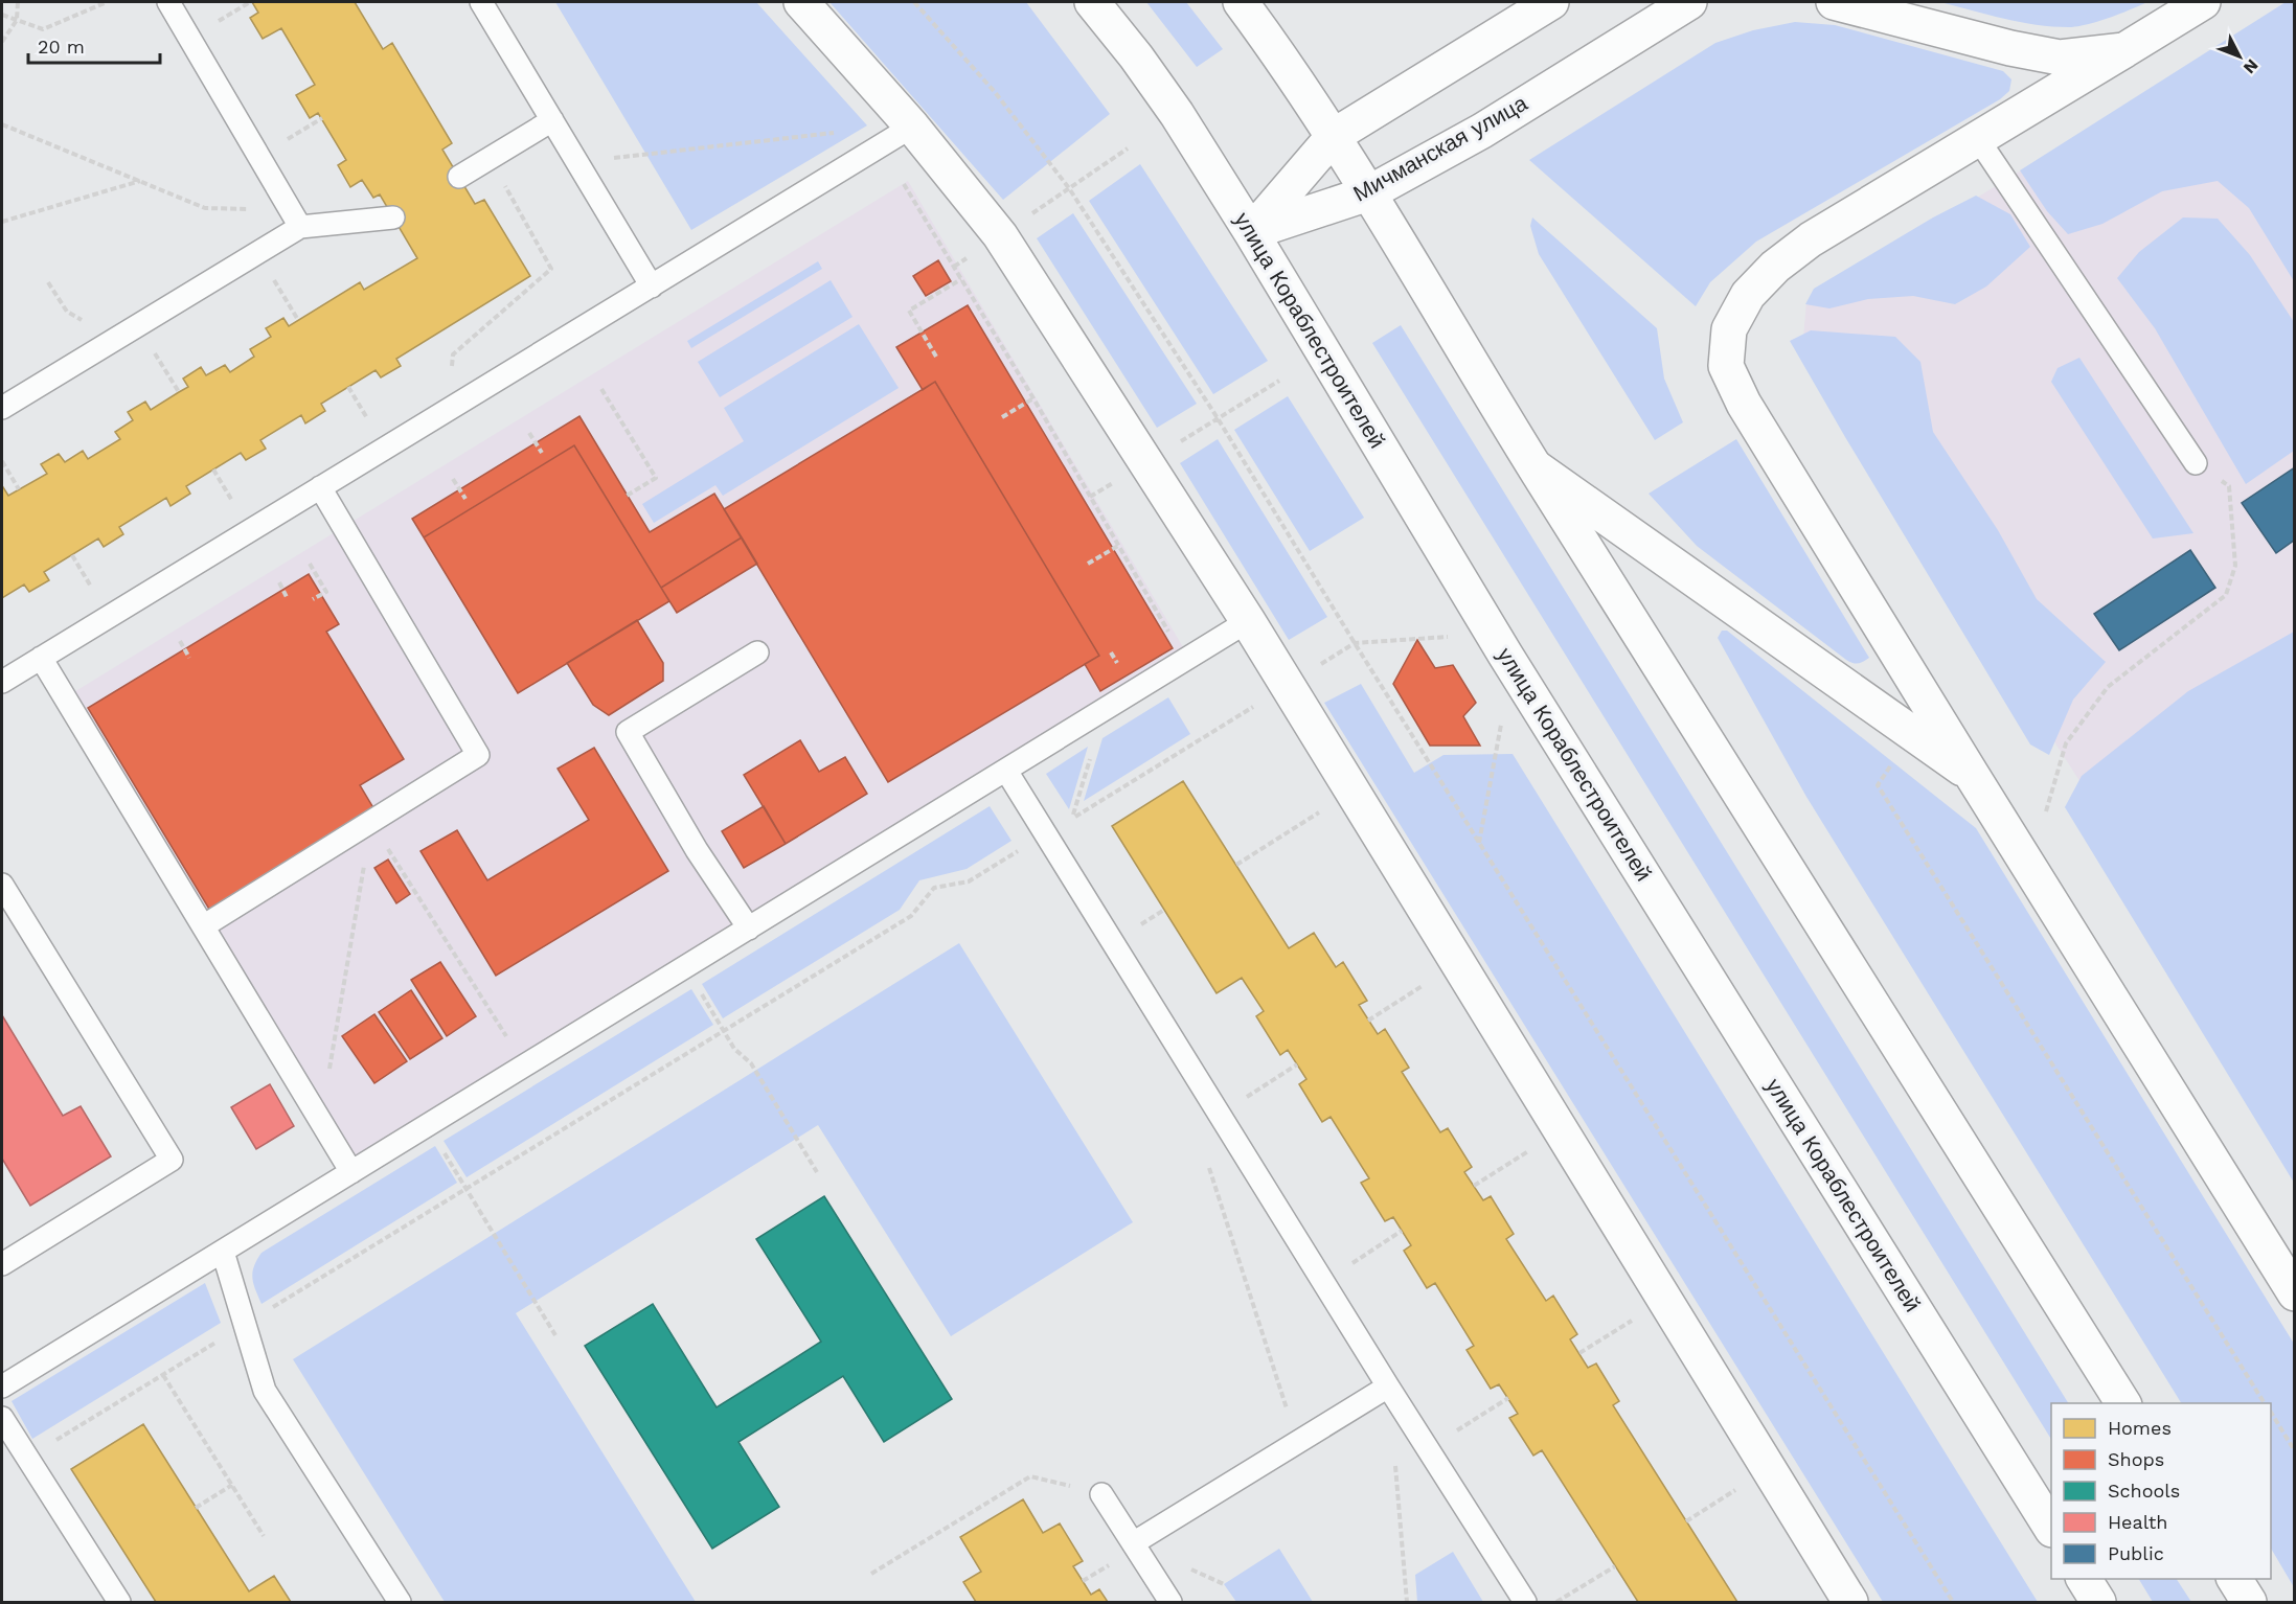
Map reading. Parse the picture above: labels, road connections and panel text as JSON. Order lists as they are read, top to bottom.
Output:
{
  "streets": {
    "street": ["Мичманская улица", "улица Кораблестроителей"]
  },
  "crossings": [
    ["Мичманская улица", "улица Кораблестроителей"]
  ],
  "legend": [
    "Homes",
    "Shops",
    "Schools",
    "Health",
    "Public"
  ],
  "scale_bar": "20 m",
  "north": "bottom right"
}
